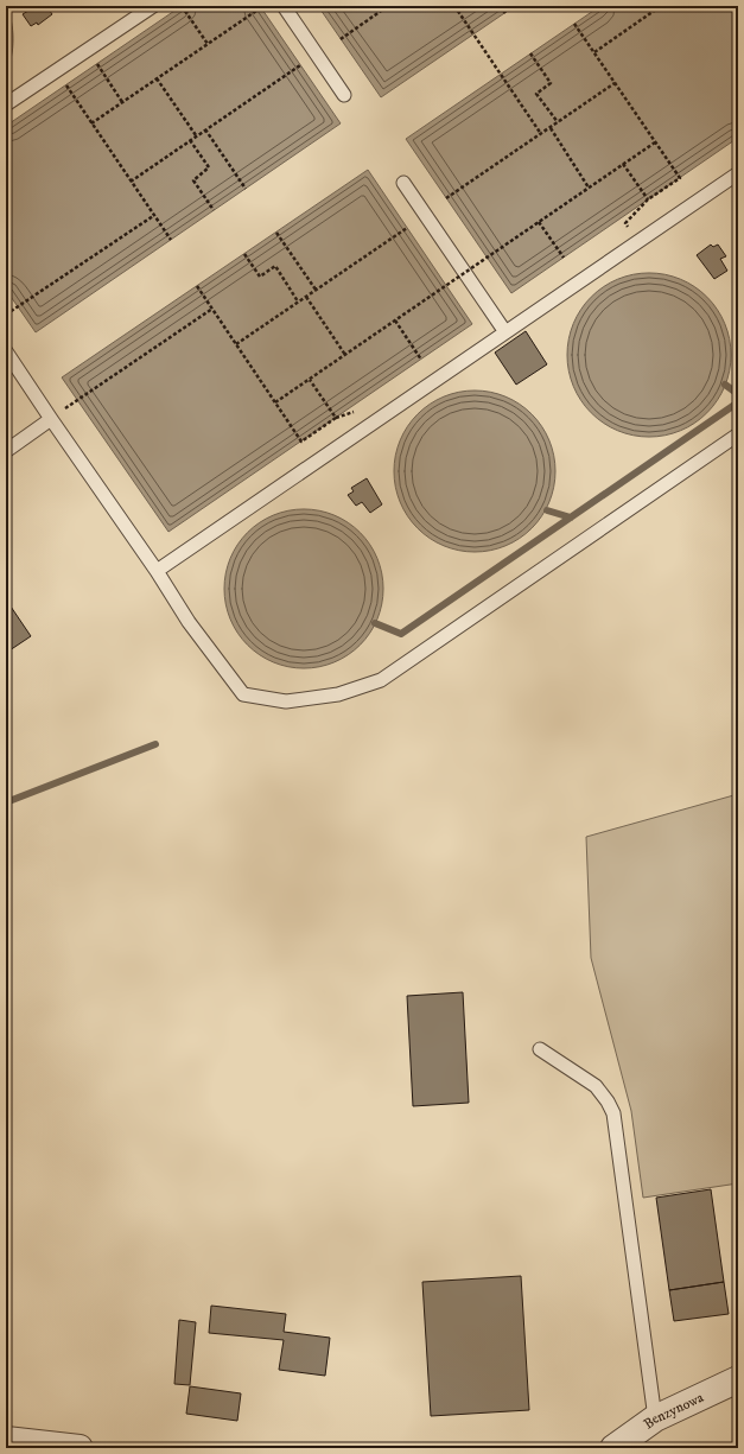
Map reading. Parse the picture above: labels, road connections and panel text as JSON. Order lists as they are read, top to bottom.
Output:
{
  "streets": {
    "street": ["Benzynowa"]
  }
}
